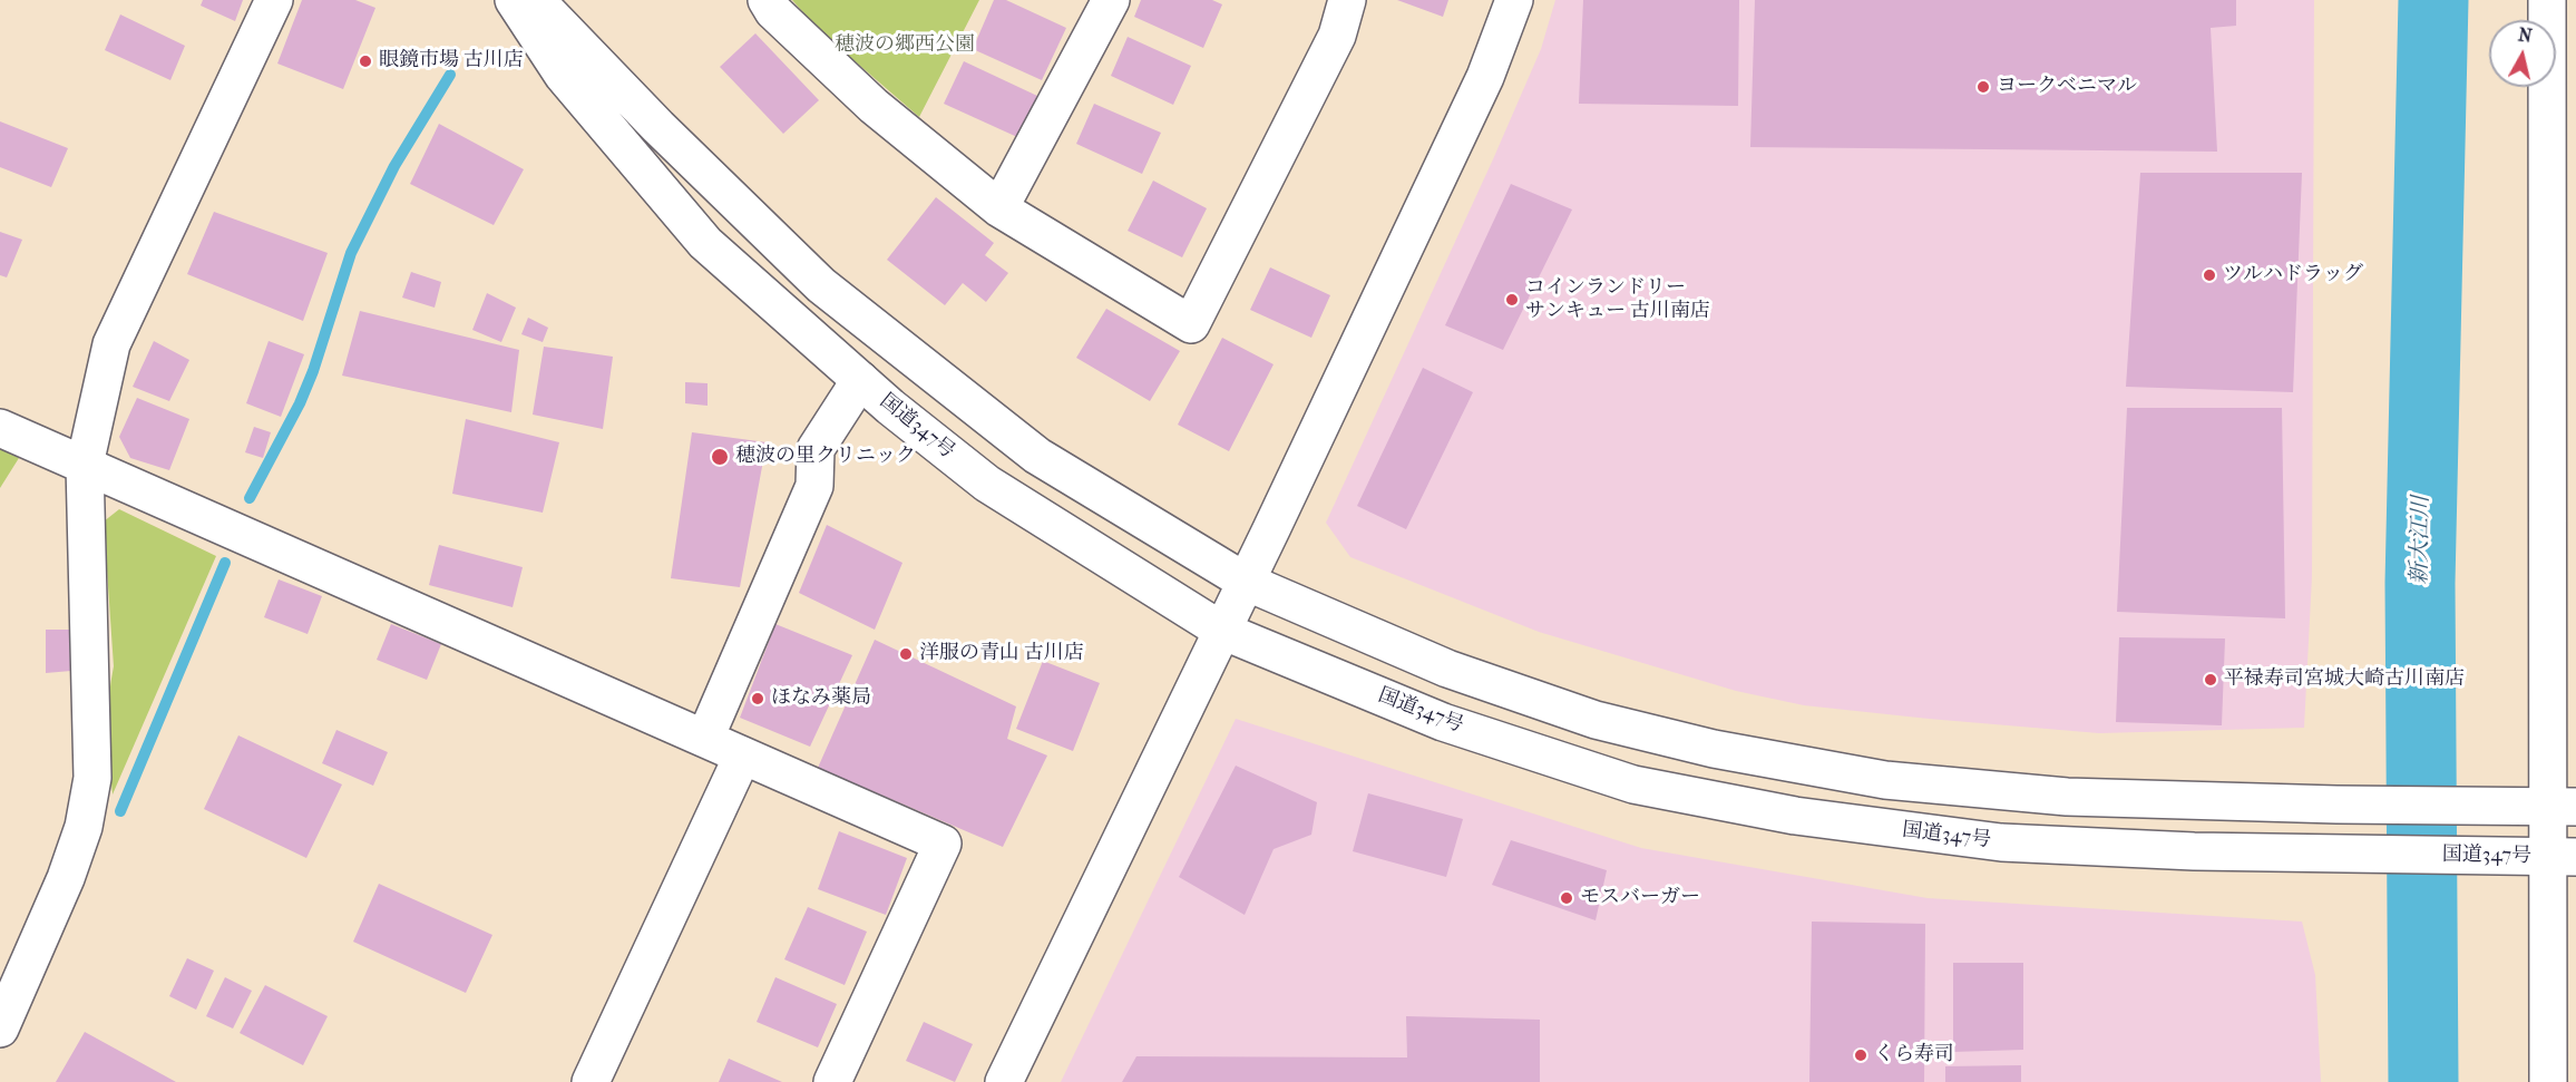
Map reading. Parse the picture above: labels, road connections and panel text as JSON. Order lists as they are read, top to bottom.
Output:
{
  "streets": {
    "main road": ["国道347号"]
  },
  "water": ["新大江川"],
  "parks": ["穂波の郷西公園"],
  "places": [
    "眼鏡市場 古川店",
    "ヨークベニマル",
    "ツルハドラッグ",
    "コインランドリー サンキュー 古川南店",
    "穂波の里クリニック",
    "洋服の青山 古川店",
    "平禄寿司宮城大崎古川南店",
    "ほなみ薬局",
    "モスバーガー",
    "くら寿司"
  ],
  "north": "top"
}
